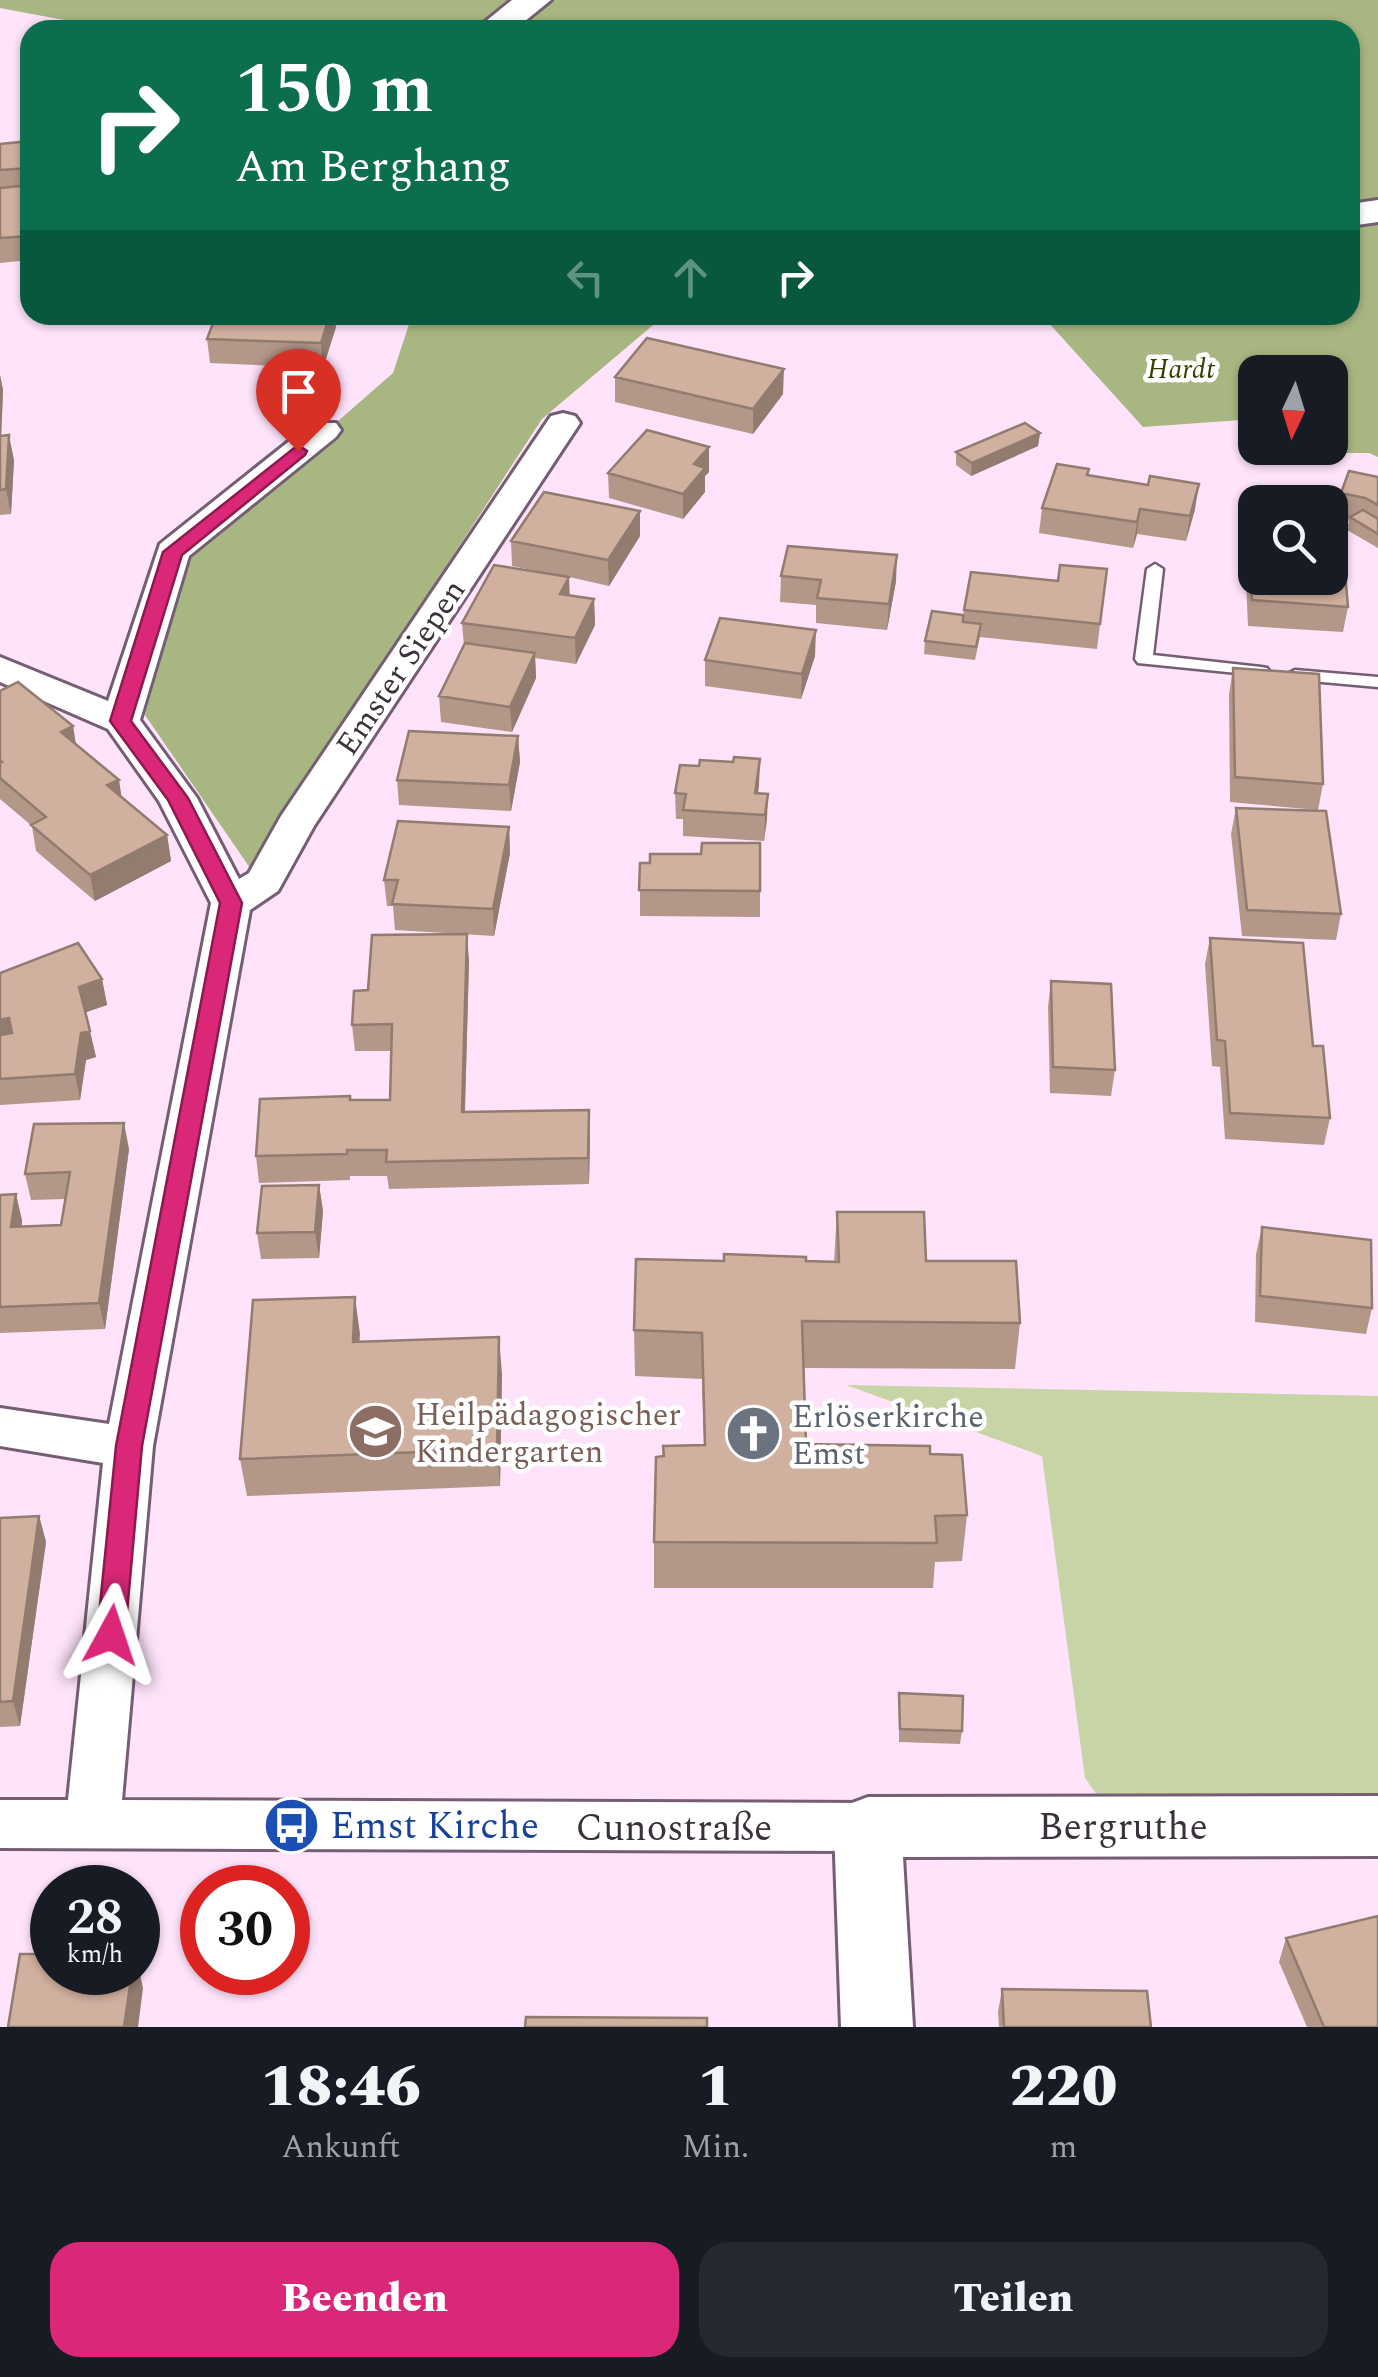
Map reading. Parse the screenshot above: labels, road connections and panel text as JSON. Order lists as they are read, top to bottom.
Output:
{
  "streets": {
    "street": ["Emster Siepen", "Bergruthe", "Cunostraße"]
  },
  "crossings": [
    ["Bergruthe", "Cunostraße"]
  ],
  "parks": ["Hardt"],
  "places": {
    "school or university": ["Heilpädagogischer Kindergarten"],
    "church": ["Erlöserkirche Emst"],
    "bus stop": ["Emst Kirche"]
  },
  "north": "bottom",
  "page": {
    "turn": ["150 m", "Am Berghang"],
    "speed": "28 km/h",
    "limit": "30",
    "eta": [
      "18:46",
      "Ankunft",
      "1",
      "Min.",
      "220",
      "m"
    ],
    "buttons": ["Beenden", "Teilen"]
  }
}
